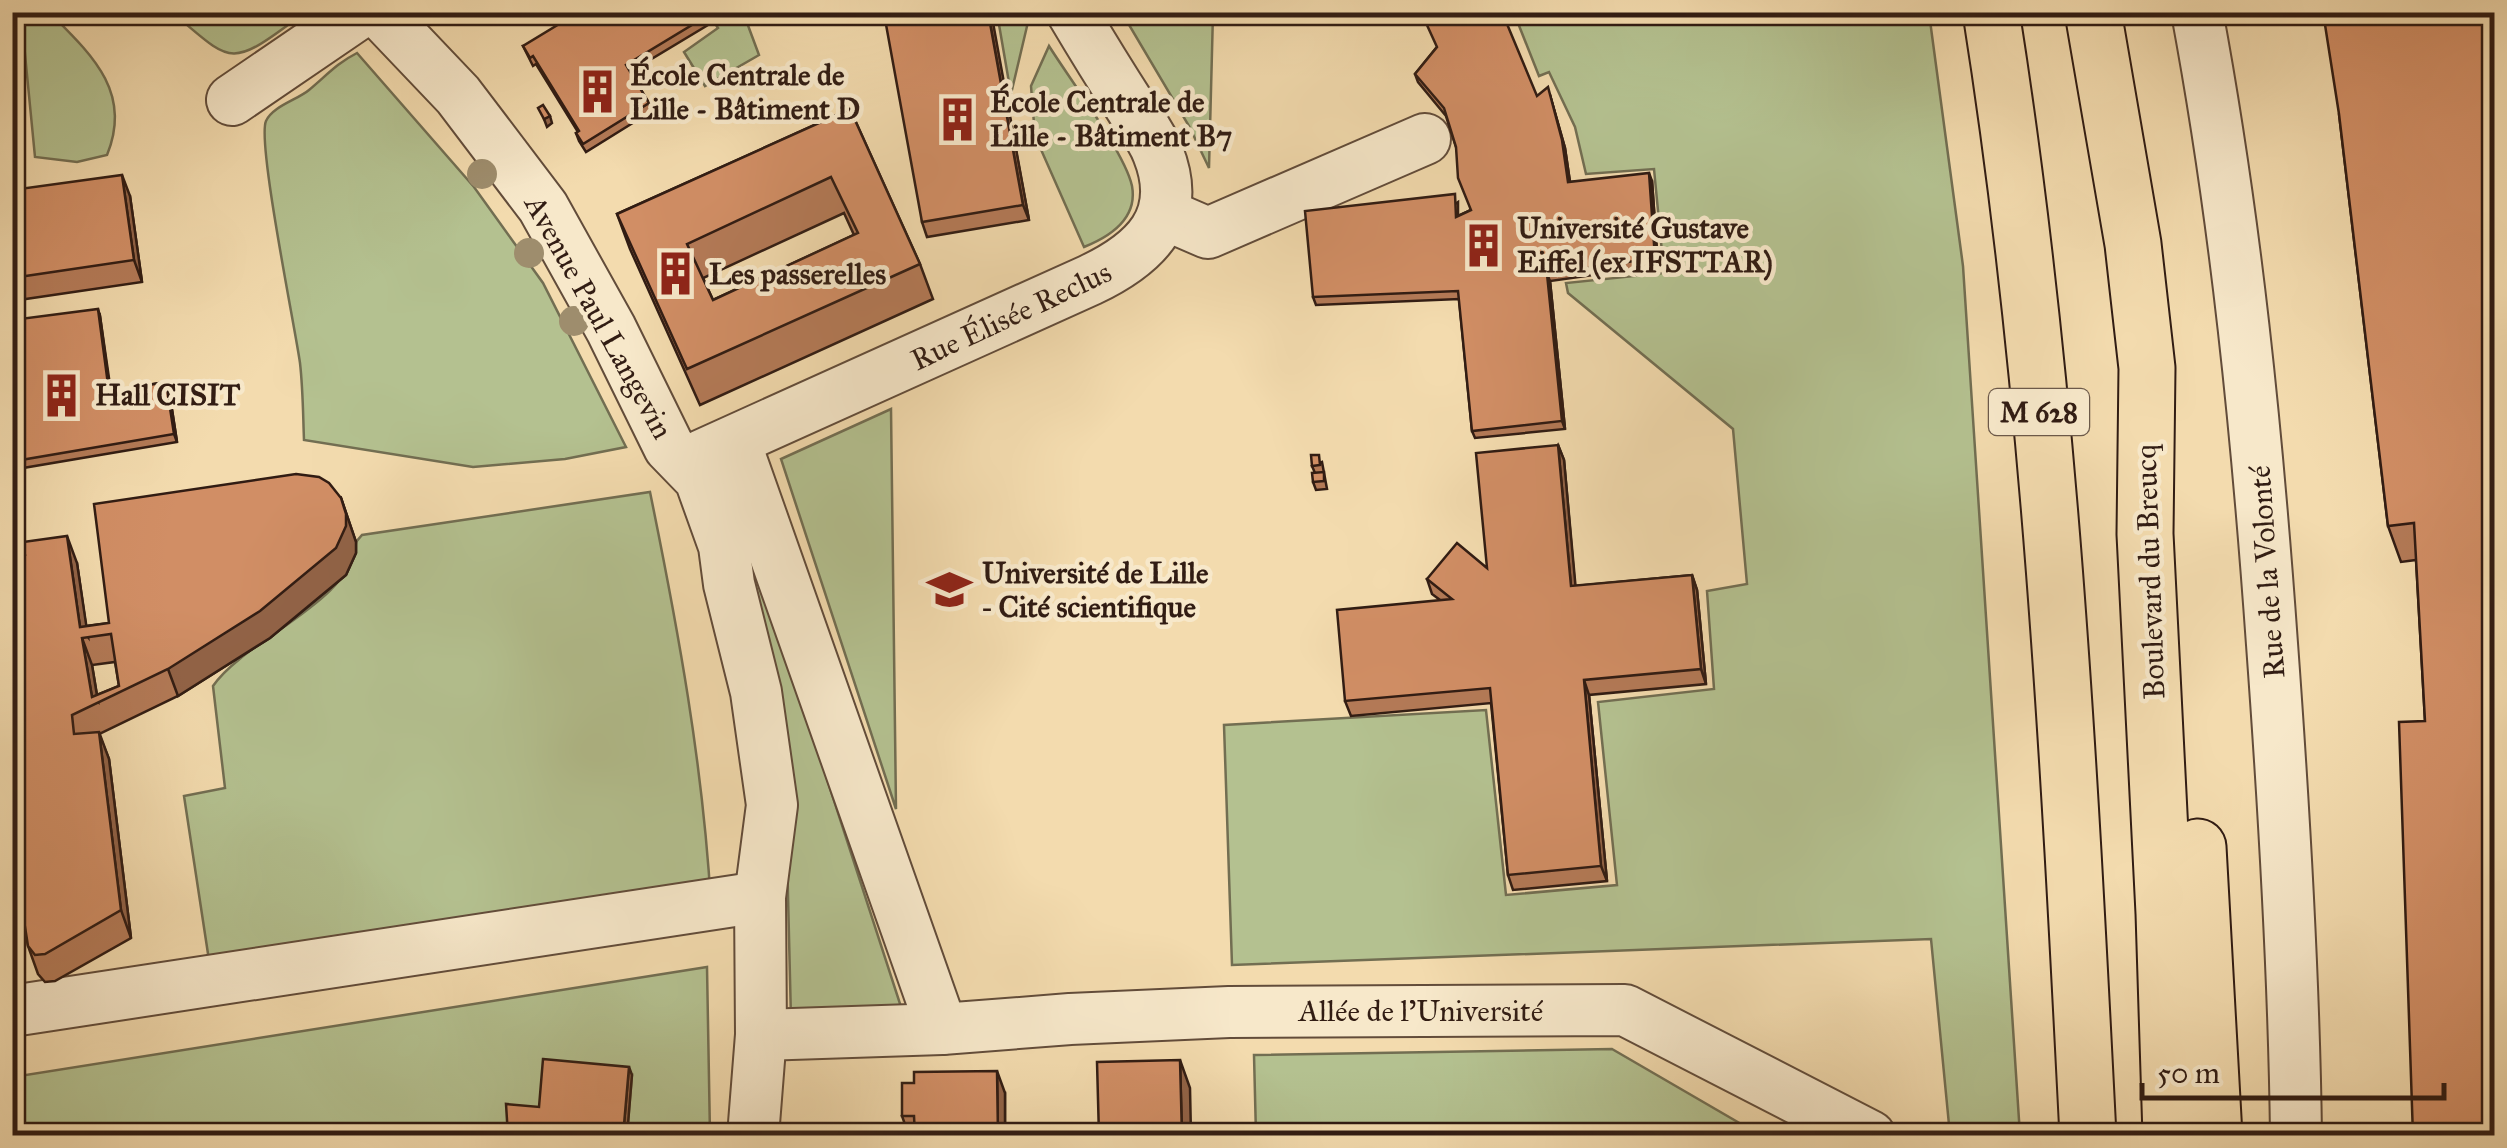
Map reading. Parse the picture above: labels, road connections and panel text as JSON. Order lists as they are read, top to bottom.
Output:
{
  "streets": {
    "highway": ["M 628", "Boulevard du Breucq"],
    "street": [
      "Rue Élisée Reclus",
      "Avenue Paul Langevin",
      "Rue de la Volonté",
      "Allée de l'Université"
    ]
  },
  "crossings": [
    ["Rue Élisée Reclus", "Avenue Paul Langevin"],
    ["Avenue Paul Langevin", "Allée de l'Université"]
  ],
  "places": {
    "building": [
      "École Centrale de Lille - Bâtiment D",
      "École Centrale de Lille - Bâtiment B7",
      "Université Gustave Eiffel (ex IFSTTAR)",
      "Les passerelles",
      "Hall CISIT"
    ],
    "school or university": ["Université de Lille ‐ Cité scientifique"]
  },
  "scale_bar": "50 m"
}
